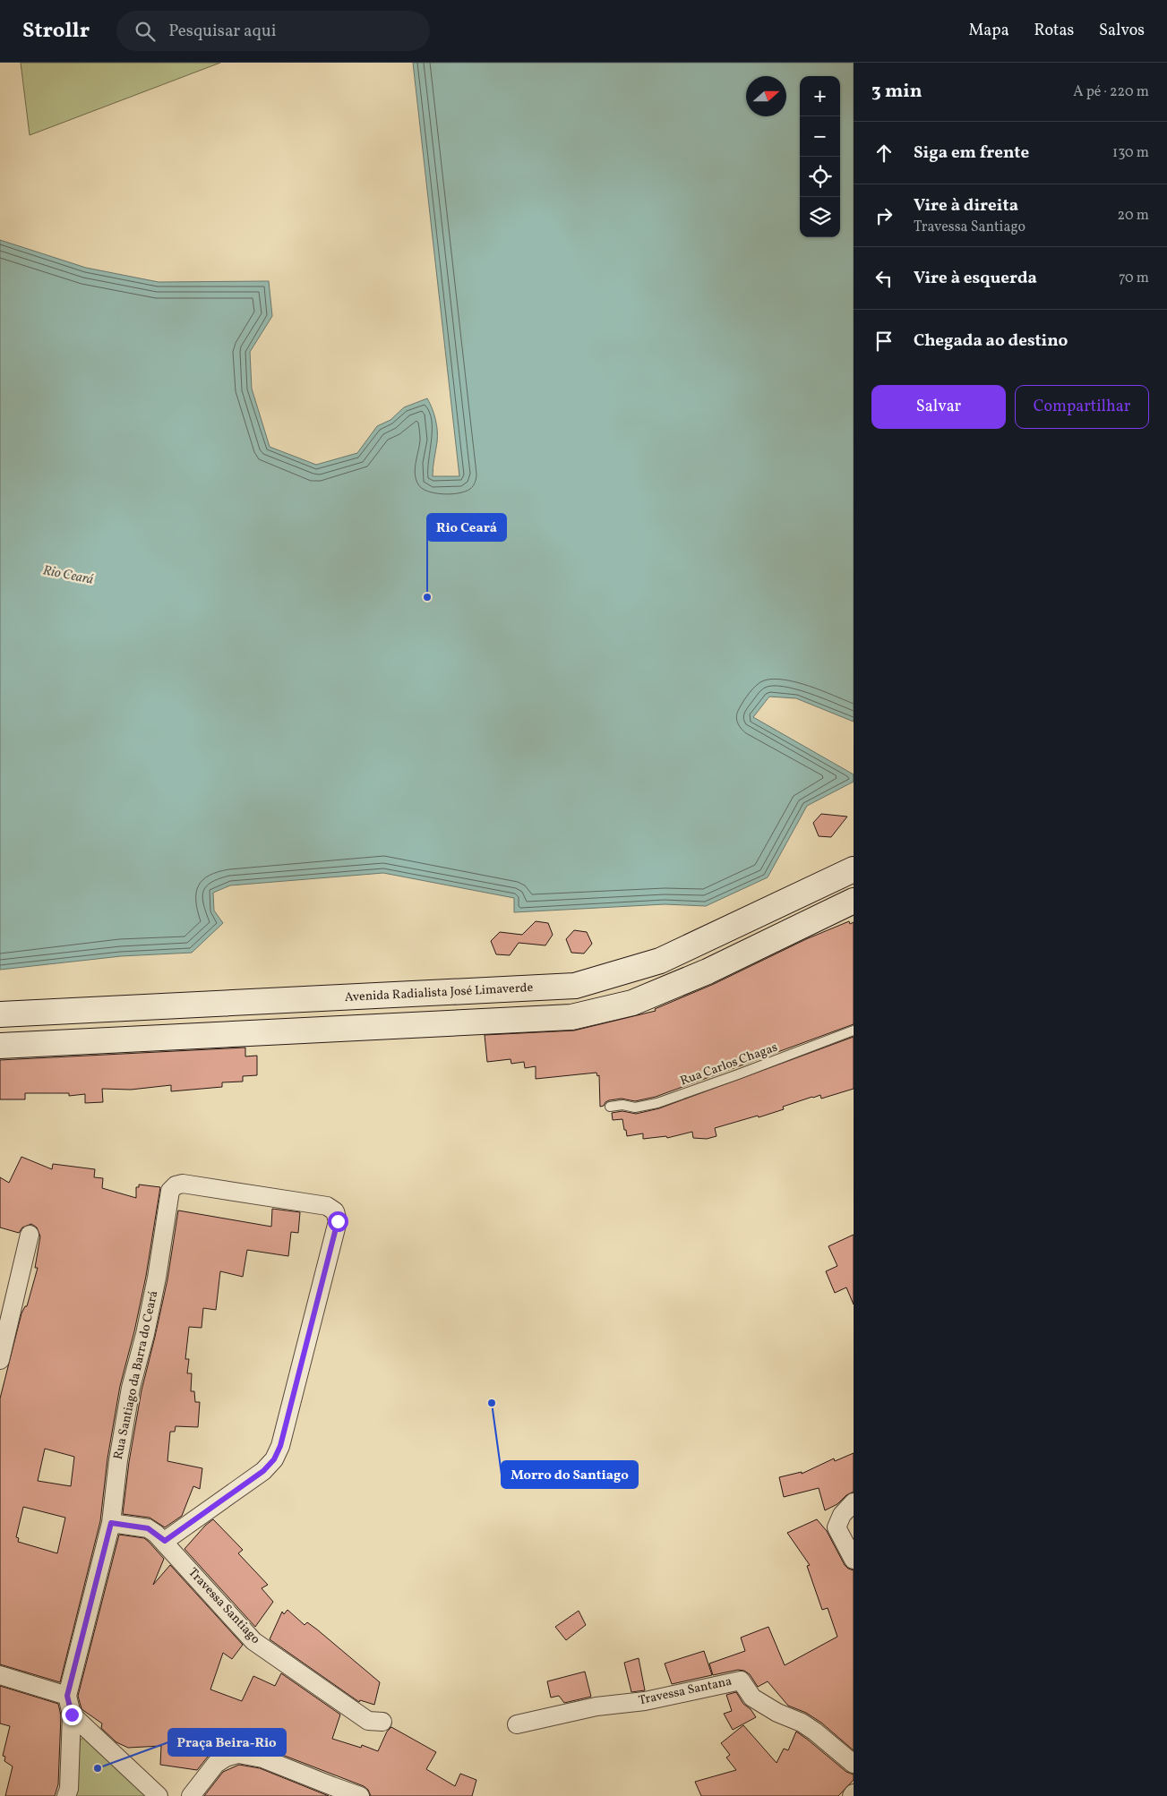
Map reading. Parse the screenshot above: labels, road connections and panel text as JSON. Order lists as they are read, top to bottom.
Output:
{
  "streets": {
    "main road": ["Avenida Radialista José Limaverde"],
    "street": ["Rua Santiago da Barra do Ceará", "Travessa Santiago", "Travessa Santana"],
    "lane": ["Rua Carlos Chagas"]
  },
  "crossings": [
    ["Rua Santiago da Barra do Ceará", "Travessa Santiago"]
  ],
  "water": ["Rio Ceará"],
  "places": ["Rio Ceará", "Morro do Santiago", "Praça Beira-Rio"],
  "north": "right",
  "page": {
    "header": "Strollr",
    "search": "Pesquisar aqui",
    "nav": ["Mapa", "Rotas", "Salvos"],
    "heading": ["3 min", "A pé · 220 m"],
    "map_buttons": ["+", "−"],
    "list": [
      ["Siga em frente", "130 m"],
      ["Vire à direita", "Travessa Santiago", "20 m"],
      ["Vire à esquerda", "70 m"],
      "Chegada ao destino"
    ],
    "buttons": ["Salvar", "Compartilhar"]
  }
}
